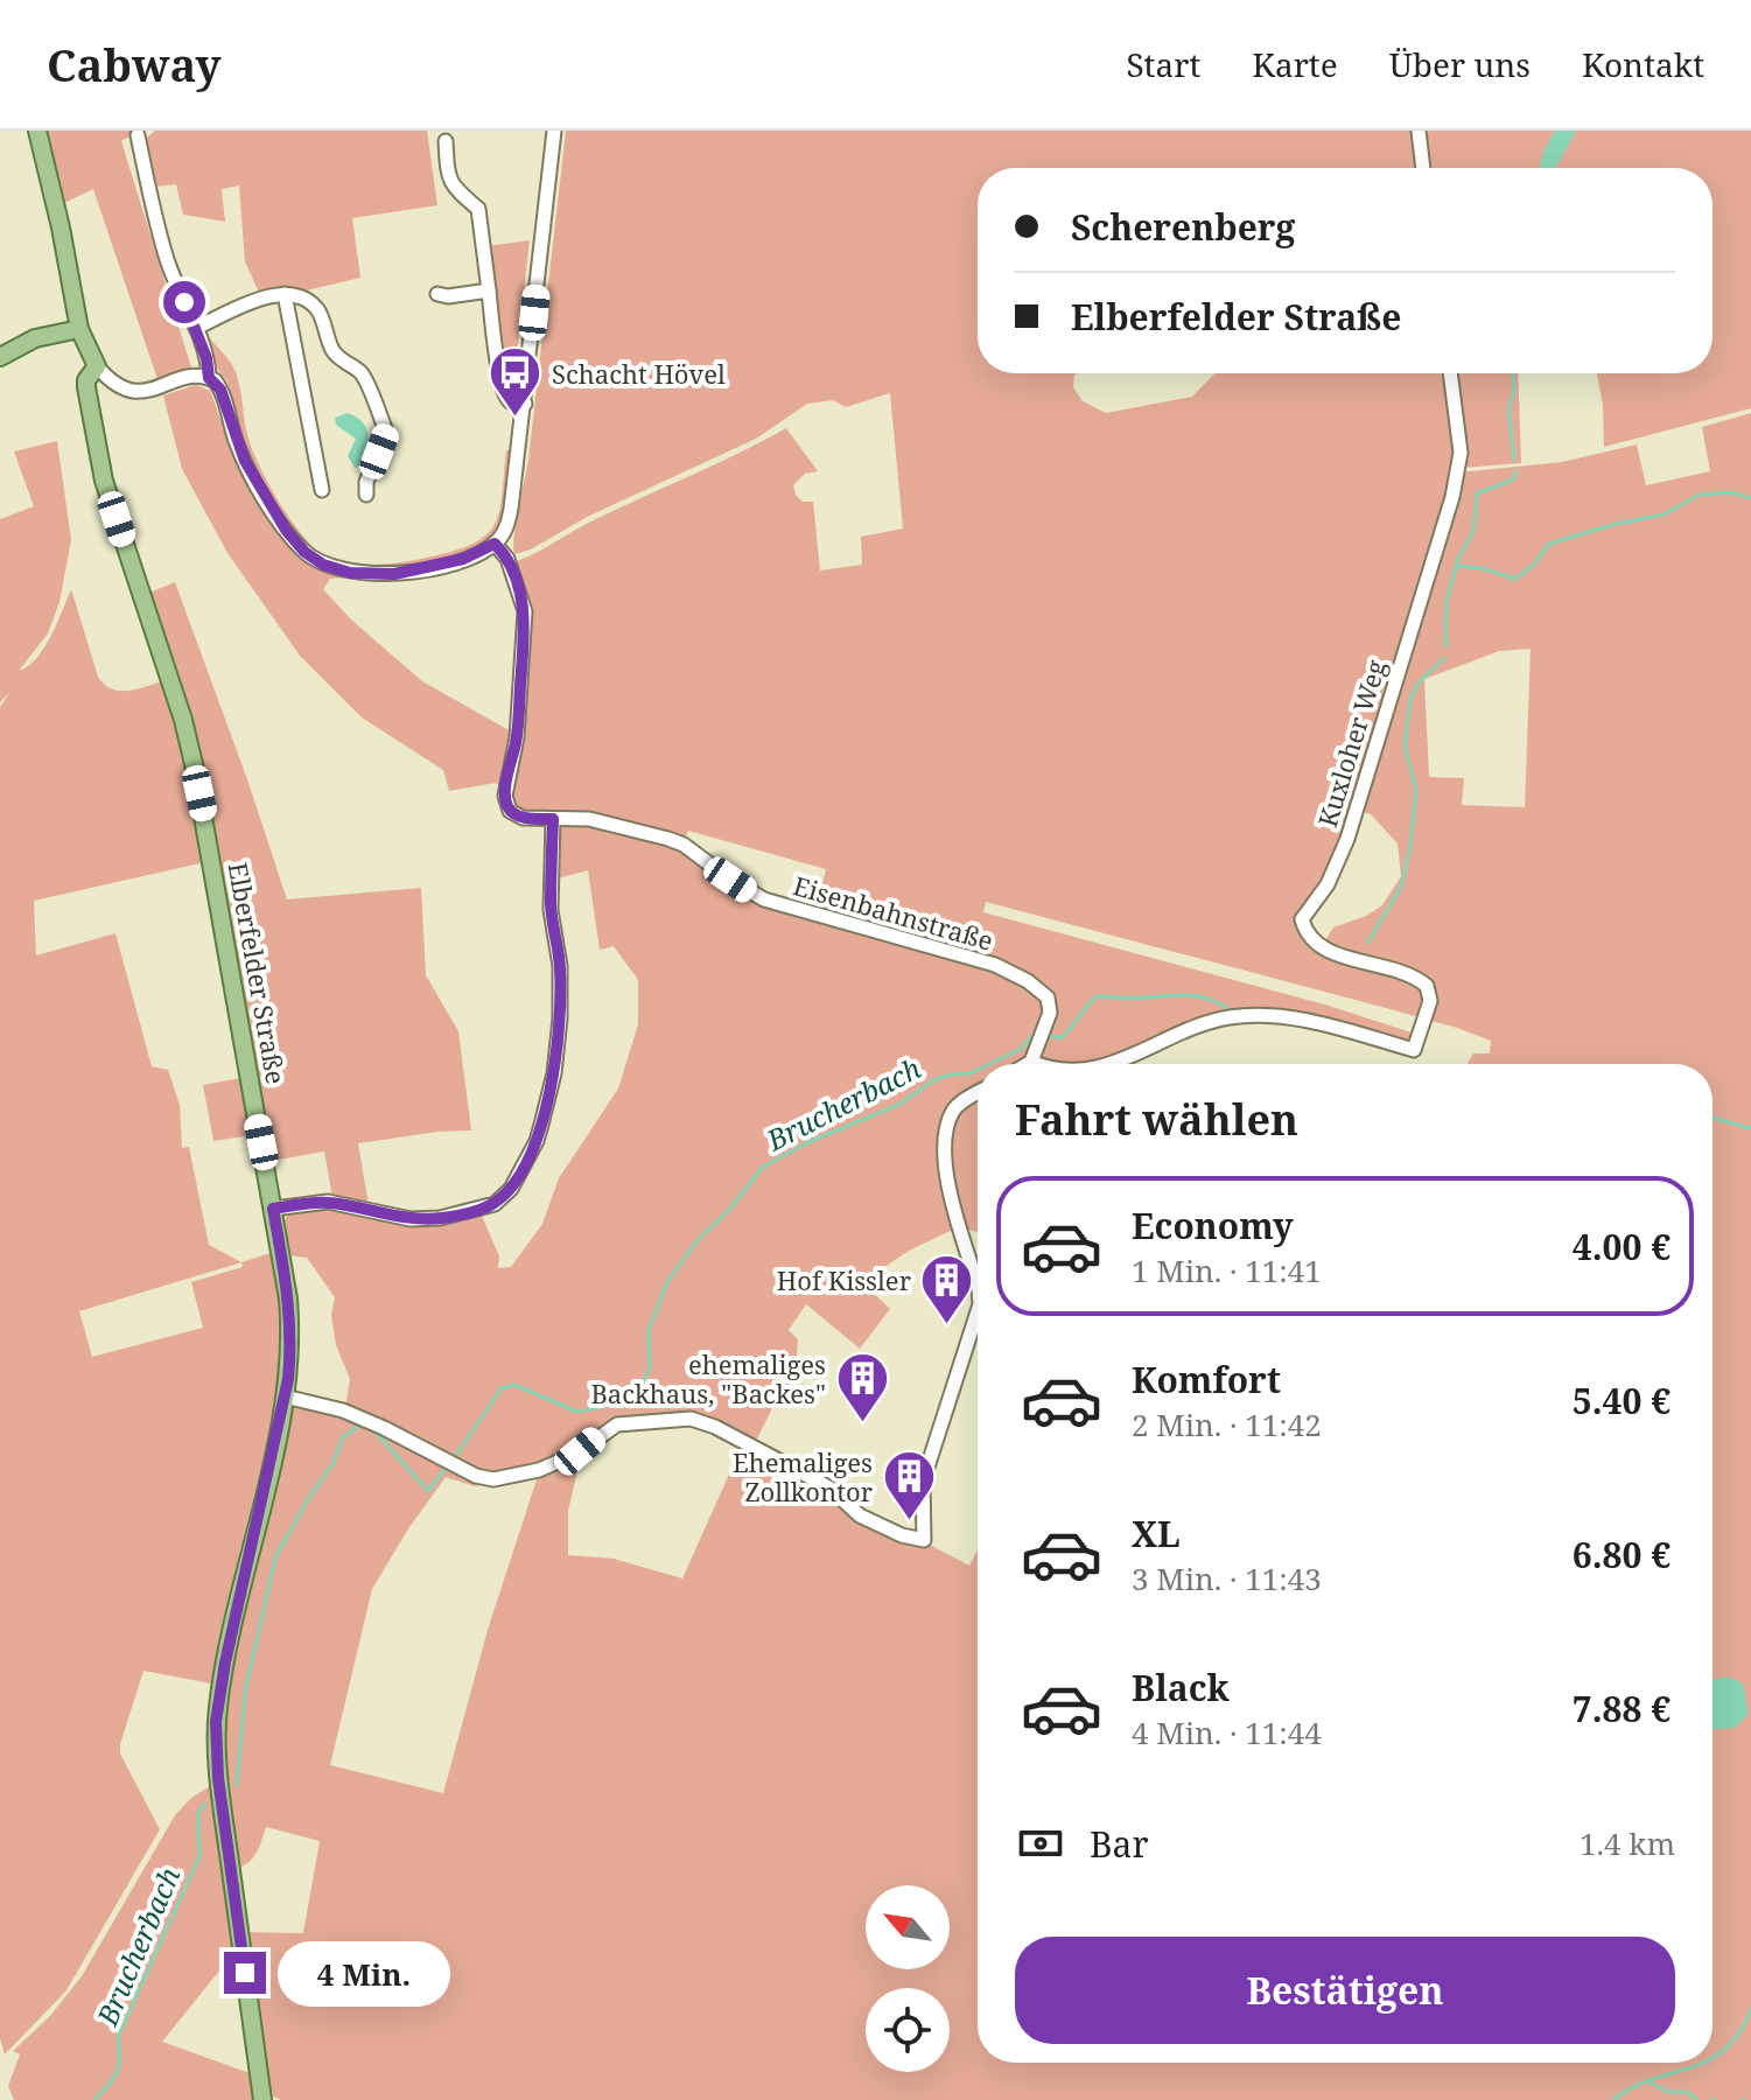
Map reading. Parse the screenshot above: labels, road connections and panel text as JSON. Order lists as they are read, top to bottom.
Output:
{
  "streets": {
    "main road": ["Elberfelder Straße"],
    "street": ["Kuxloher Weg", "Eisenbahnstraße"]
  },
  "crossings": [
    ["Kuxloher Weg", "Eisenbahnstraße"]
  ],
  "water": ["Brucherbach"],
  "places": {
    "bus stop": ["Schacht Hövel"],
    "building": ["Hof Kissler", "ehemaliges Backhaus, \"Backes\"", "Ehemaliges Zollkontor"]
  },
  "north": "top left",
  "page": {
    "header": "Cabway",
    "nav": [
      "Start",
      "Karte",
      "Über uns",
      "Kontakt"
    ],
    "banner": ["Scherenberg", "Elberfelder Straße"],
    "heading": "Fahrt wählen",
    "list": [
      {
        "name": "Economy",
        "note": "1 Min. · 11:41",
        "value": "4.00 €"
      },
      {
        "name": "Komfort",
        "note": "2 Min. · 11:42",
        "value": "5.40 €"
      },
      {
        "name": "XL",
        "note": "3 Min. · 11:43",
        "value": "6.80 €"
      },
      {
        "name": "Black",
        "note": "4 Min. · 11:44",
        "value": "7.88 €"
      }
    ],
    "pay": ["Bar", "1.4 km"],
    "buttons": "Bestätigen",
    "bubble": "4 Min."
  }
}
